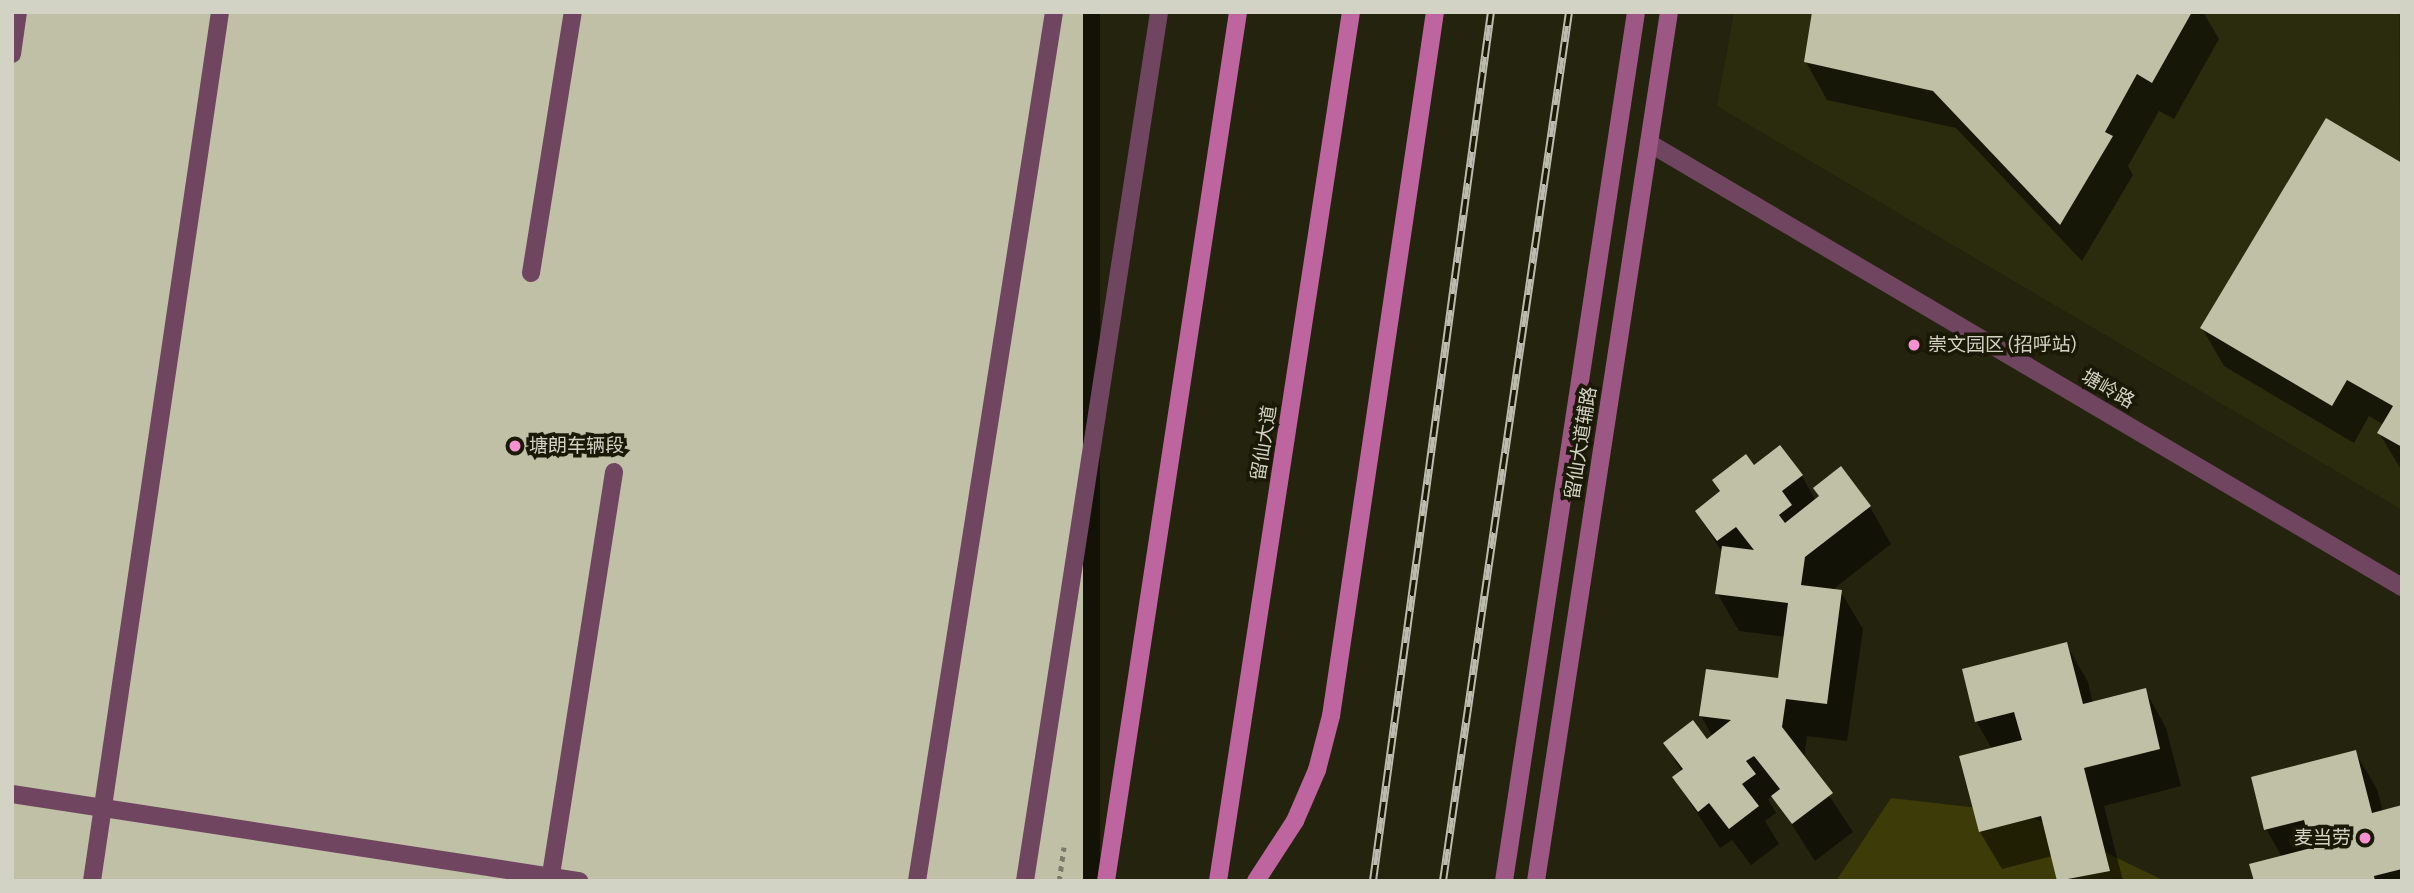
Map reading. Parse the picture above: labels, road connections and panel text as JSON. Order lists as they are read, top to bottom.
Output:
{
  "streets": {
    "main road": ["留仙大道", "留仙大道辅路"],
    "street": ["塘岭路"]
  },
  "crossings": [
    ["塘岭路", "留仙大道辅路"]
  ],
  "places": ["崇文园区 (招呼站)", "塘朗车辆段", "麦当劳"]
}
